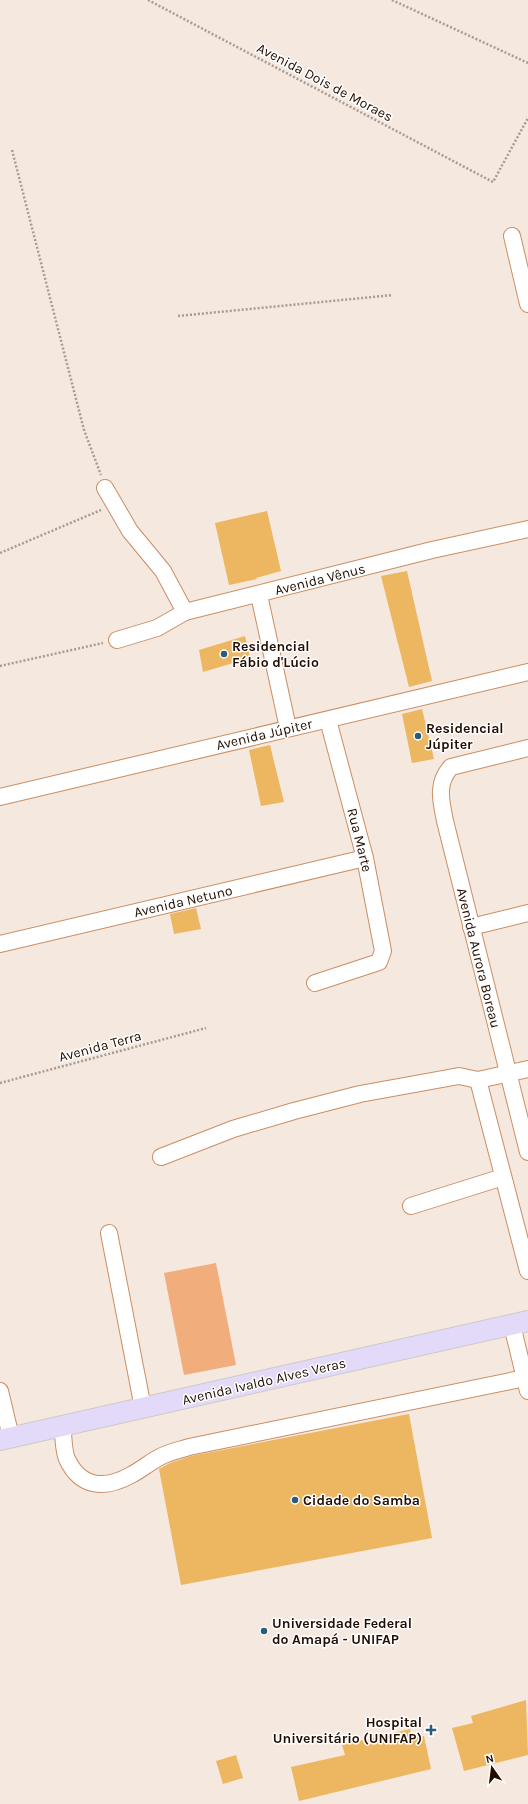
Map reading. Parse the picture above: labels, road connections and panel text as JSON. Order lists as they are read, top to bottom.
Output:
{
  "streets": {
    "main road": ["Avenida Ivaldo Alves Veras"],
    "street": [
      "Avenida Vênus",
      "Avenida Júpiter",
      "Rua Marte",
      "Avenida Netuno",
      "Avenida Aurora Boreau"
    ],
    "path": ["Avenida Dois de Moraes", "Avenida Terra"]
  },
  "crossings": [
    ["Avenida Júpiter", "Rua Marte"],
    ["Rua Marte", "Avenida Netuno"]
  ],
  "places": {
    "other": [
      "Residencial Fábio d'Lúcio",
      "Residencial Júpiter",
      "Cidade do Samba",
      "Universidade Federal do Amapá - UNIFAP"
    ],
    "health": ["Hospital Universitário (UNIFAP)"]
  },
  "north": "top"
}
